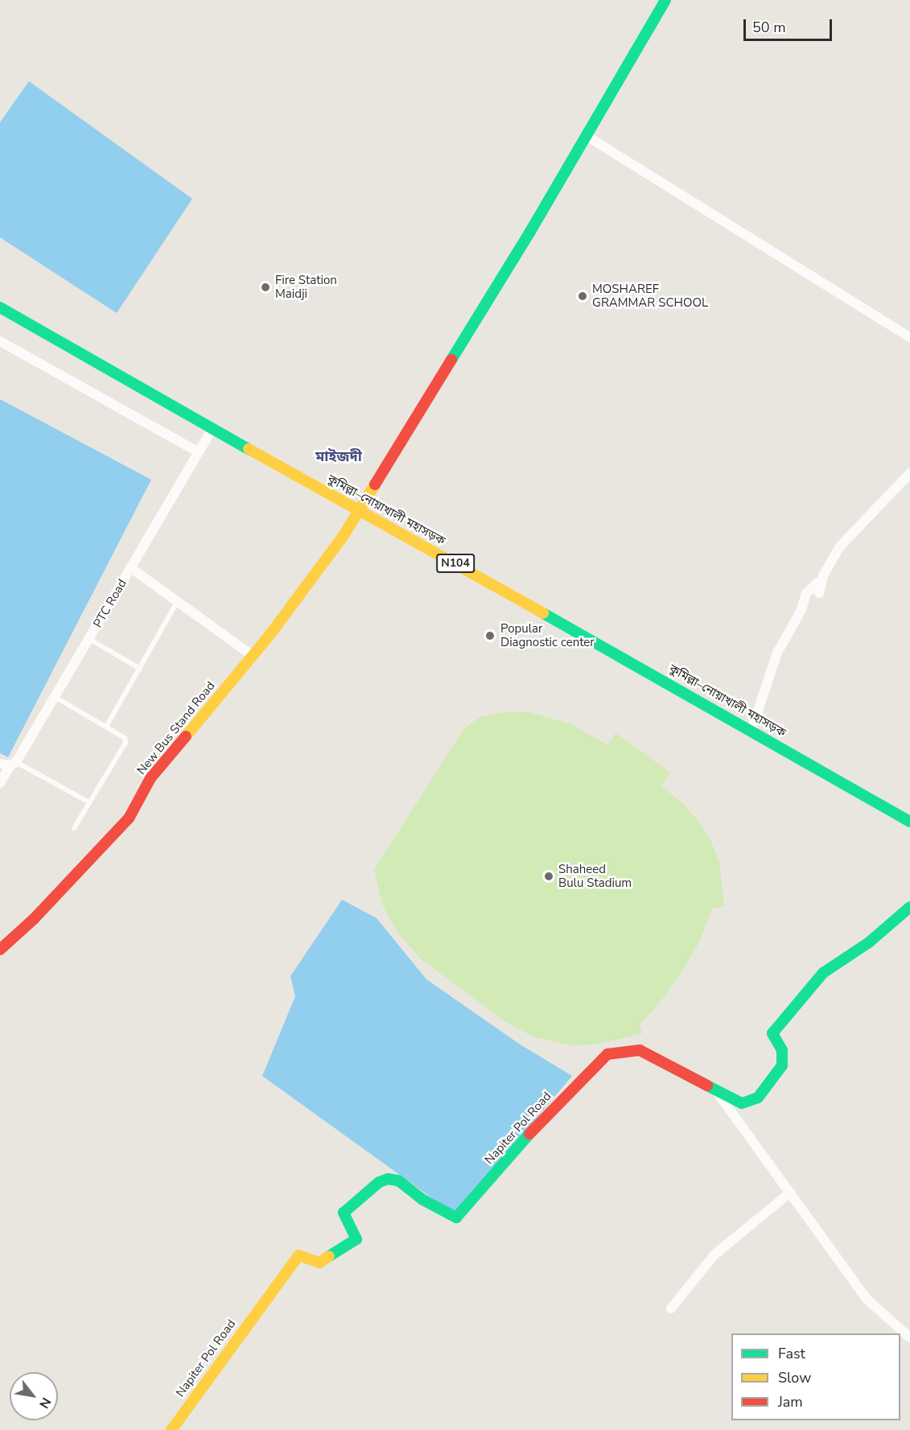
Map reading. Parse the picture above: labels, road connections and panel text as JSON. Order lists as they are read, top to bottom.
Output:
{
  "streets": {
    "main road": [
      "কুমিল্লা–নোয়াখালী মহাসড়ক",
      "N104",
      "New Bus Stand Road",
      "Napiter Pol Road"
    ],
    "street": ["PTC Road"]
  },
  "crossings": [
    ["কুমিল্লা–নোয়াখালী মহাসড়ক", "PTC Road"],
    ["কুমিল্লা–নোয়াখালী মহাসড়ক", "New Bus Stand Road"]
  ],
  "districts": ["মাইজদী"],
  "places": [
    "Fire Station Maidji",
    "MOSHAREF GRAMMAR SCHOOL",
    "Popular Diagnostic center",
    "Shaheed Bulu Stadium"
  ],
  "legend": ["Fast", "Slow", "Jam"],
  "scale_bar": "50 m",
  "north": "bottom right"
}
